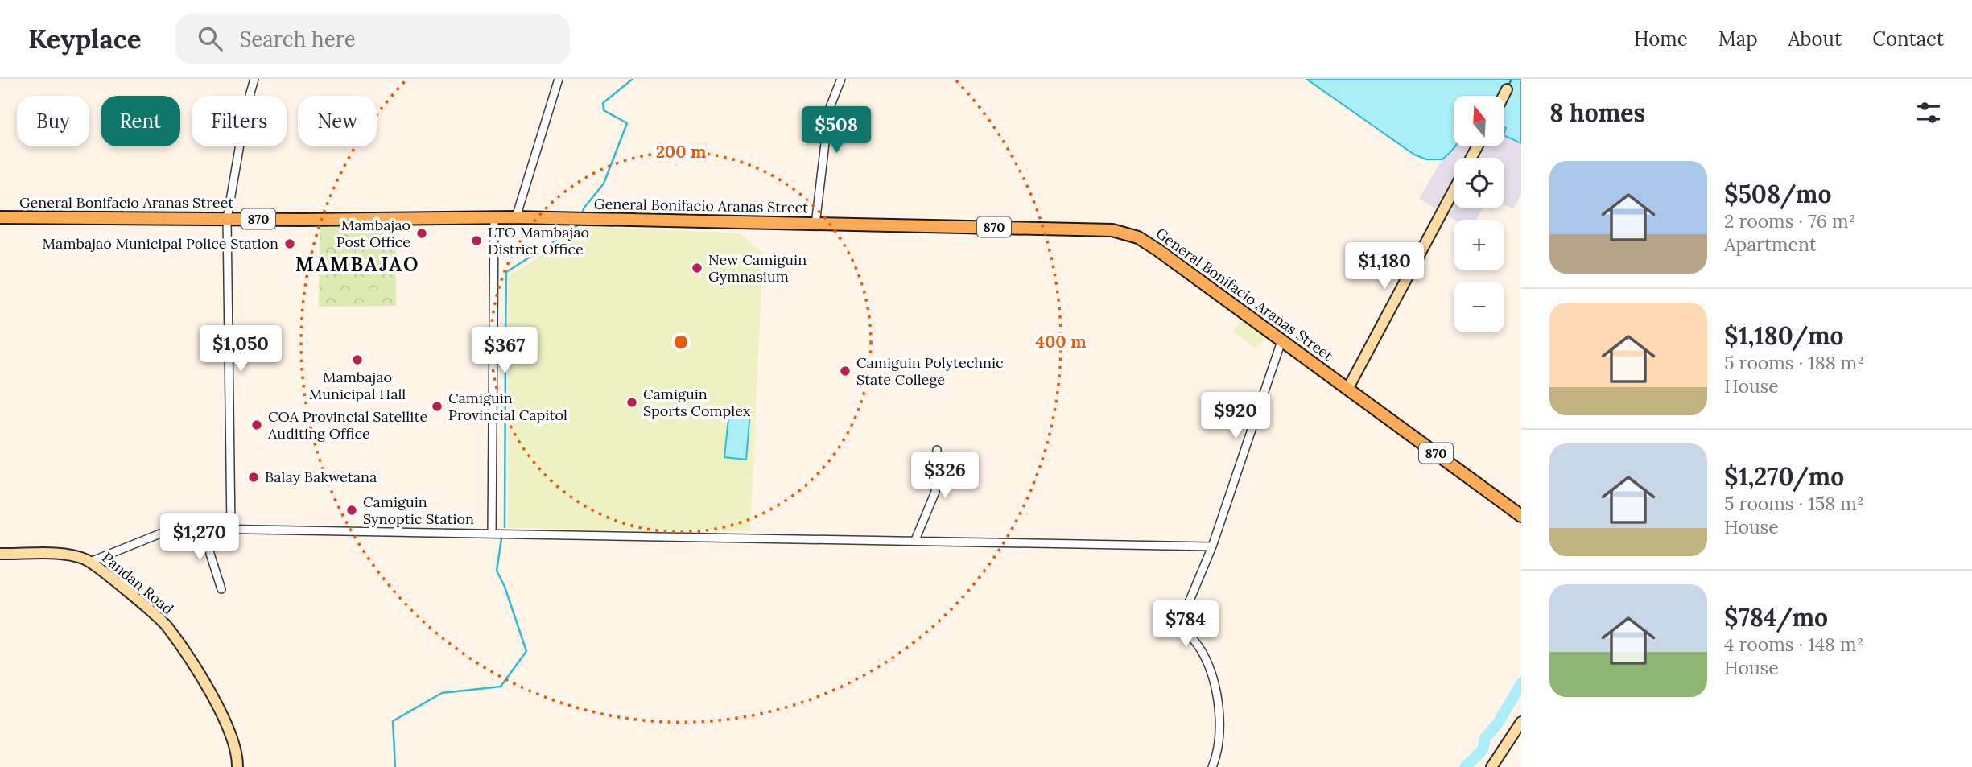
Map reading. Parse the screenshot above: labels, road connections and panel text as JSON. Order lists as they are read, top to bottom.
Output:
{
  "streets": {
    "main road": ["General Bonifacio Aranas Street", "870"],
    "street": ["Pandan Road"]
  },
  "crossings": [
    ["General Bonifacio Aranas Street", "870"]
  ],
  "districts": ["MAMBAJAO"],
  "places": [
    "Mambajao Post Office",
    "LTO Mambajao District Office",
    "Mambajao Municipal Police Station",
    "New Camiguin Gymnasium",
    "Mambajao Municipal Hall",
    "Camiguin Polytechnic State College",
    "Camiguin Sports Complex",
    "Camiguin Provincial Capitol",
    "COA Provincial Satellite Auditing Office",
    "Balay Bakwetana",
    "Camiguin Synoptic Station"
  ],
  "north": "top",
  "page": {
    "header": "Keyplace",
    "search": "Search here",
    "nav": [
      "Home",
      "Map",
      "About",
      "Contact"
    ],
    "heading": "8 homes",
    "map_buttons": ["+", "−"],
    "chip": [
      "Buy",
      "Rent",
      "Filters",
      "New"
    ],
    "price": [
      "$508",
      "$1,180",
      "$1,050",
      "$367",
      "$920",
      "$326",
      "$1,270",
      "$784"
    ],
    "list": [
      {
        "name": "$508/mo",
        "note": "2 rooms · 76 m² · Apartment"
      },
      {
        "name": "$1,180/mo",
        "note": "5 rooms · 188 m² · House"
      },
      {
        "name": "$1,270/mo",
        "note": "5 rooms · 158 m² · House"
      },
      {
        "name": "$784/mo",
        "note": "4 rooms · 148 m² · House"
      }
    ]
  },
  "rings": ["200 m", "400 m"]
}
